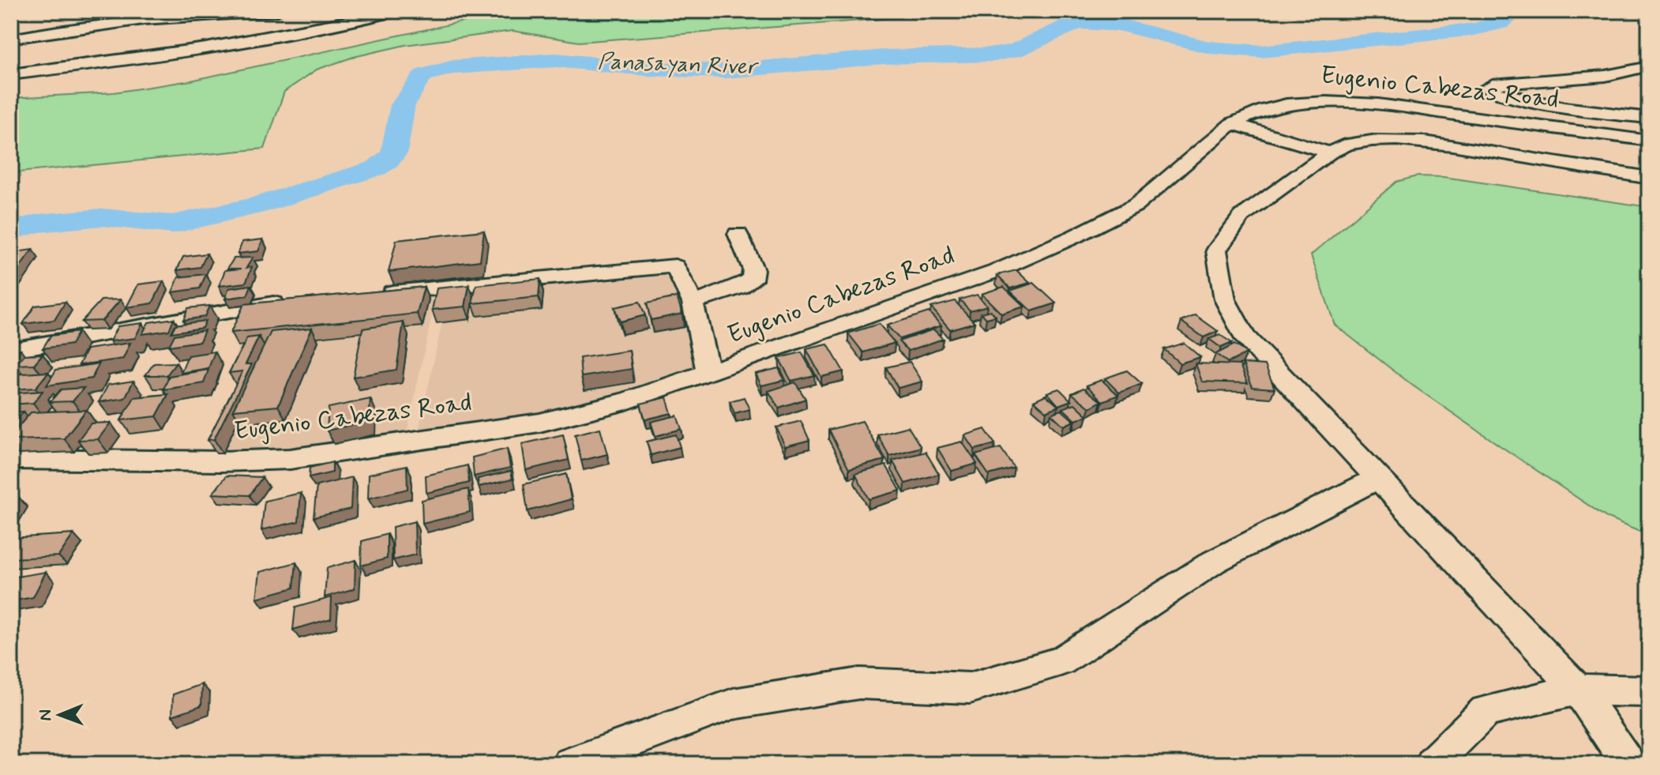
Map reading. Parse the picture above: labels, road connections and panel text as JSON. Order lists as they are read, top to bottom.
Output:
{
  "streets": {
    "street": ["Eugenio Cabezas Road"]
  },
  "water": ["Panasayan River"],
  "north": "left"
}
